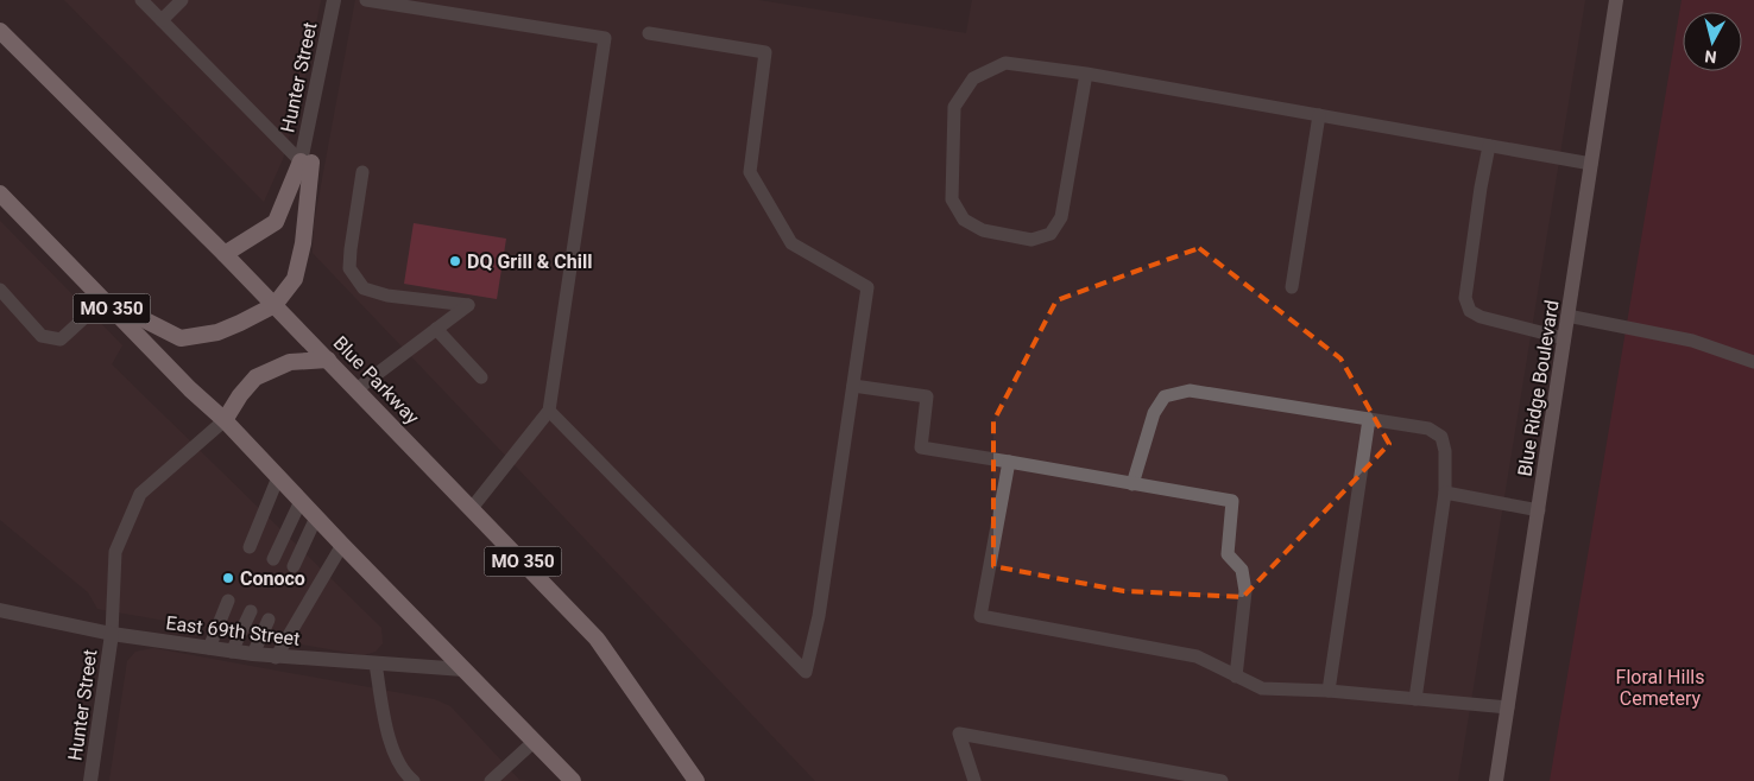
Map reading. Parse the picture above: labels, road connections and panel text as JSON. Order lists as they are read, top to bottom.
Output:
{
  "streets": {
    "highway": ["MO 350", "Blue Parkway"],
    "main road": ["Blue Ridge Boulevard"],
    "street": ["Hunter Street", "East 69th Street"]
  },
  "crossings": [
    ["Hunter Street", "East 69th Street"],
    ["MO 350", "East 69th Street"]
  ],
  "parks": ["Floral Hills Cemetery"],
  "places": ["DQ Grill & Chill", "Conoco"],
  "north": "bottom"
}
